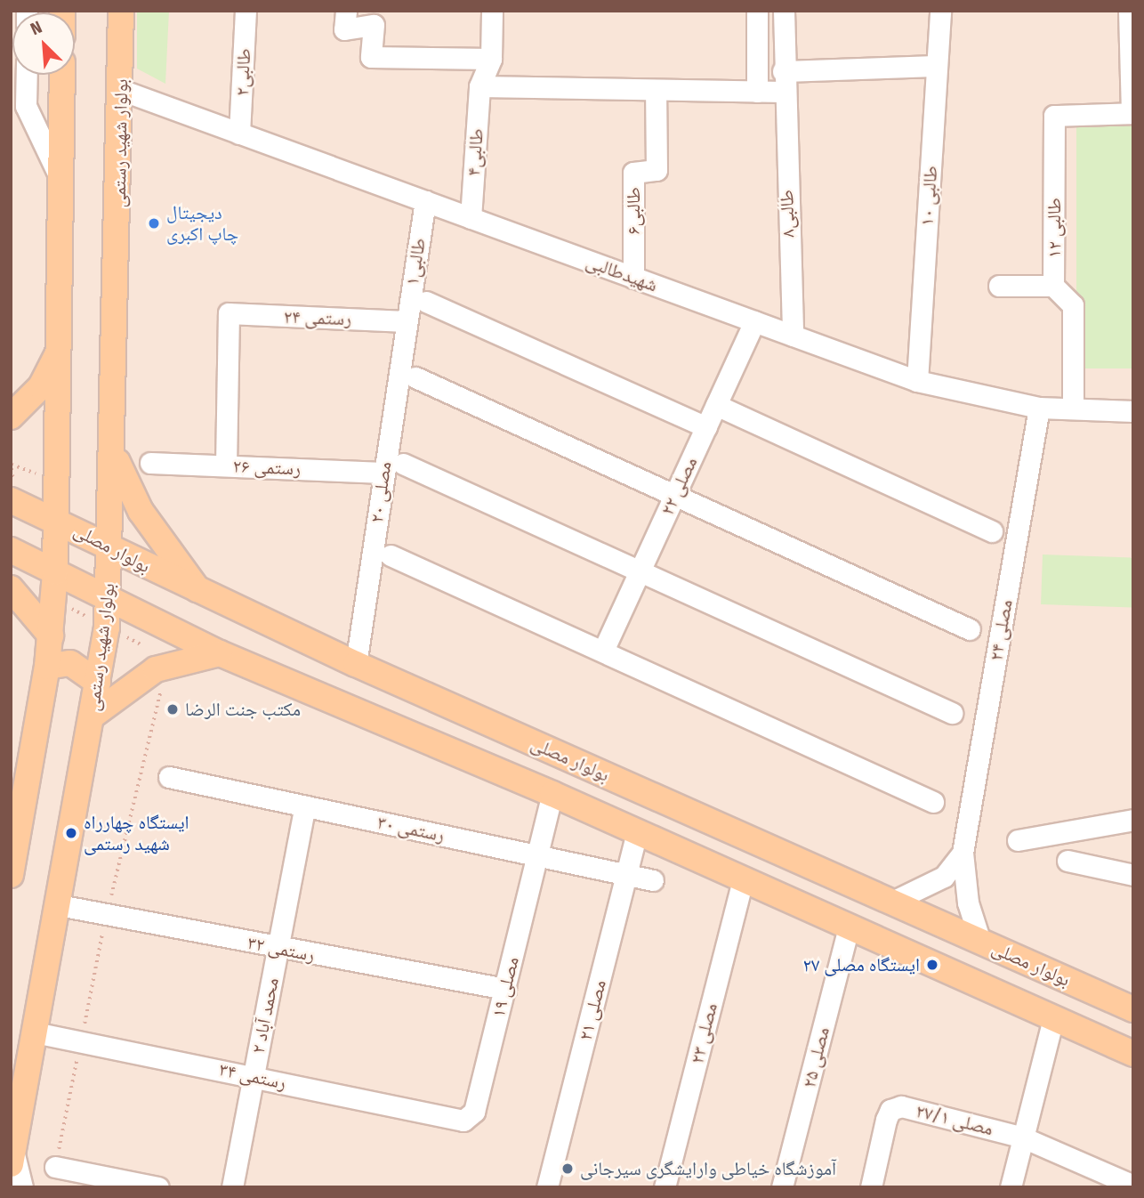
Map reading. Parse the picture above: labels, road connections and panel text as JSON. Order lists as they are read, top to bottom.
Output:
{
  "streets": {
    "main road": ["بولوار شهید رستمی", "بولوار مصلی"],
    "street": [
      "طالبی۲",
      "طالبی۴",
      "طالبی ۱۰",
      "طالبی۶",
      "طالبی۸",
      "طالبی ۱۲",
      "طالبی۱",
      "شهیدطالبی",
      "رستمی ۲۴",
      "رستمی ۲۶",
      "مصلی ۲۲",
      "مصلی ۲۰",
      "مصلی ۲۴",
      "رستمی ۳۰",
      "رستمی ۳۲",
      "مصلی ۱۹",
      "مصلی ۲۱",
      "محمد آباد ۲",
      "مصلی ۲۳",
      "مصلی ۲۵",
      "رستمی ۳۴",
      "مصلی ۲۷/۱"
    ]
  },
  "crossings": [
    ["طالبی۲", "شهیدطالبی"],
    ["بولوار شهید رستمی", "شهیدطالبی"],
    ["بولوار شهید رستمی", "بولوار مصلی"],
    ["بولوار شهید رستمی", "رستمی ۳۲"],
    ["بولوار شهید رستمی", "رستمی ۳۴"],
    ["طالبی۴", "شهیدطالبی"],
    ["طالبی ۱۰", "شهیدطالبی"],
    ["طالبی۶", "شهیدطالبی"],
    ["طالبی۸", "شهیدطالبی"],
    ["طالبی ۱۲", "شهیدطالبی"],
    ["طالبی۱", "شهیدطالبی"],
    ["طالبی۱", "رستمی ۲۴"],
    ["طالبی۱", "مصلی ۲۰"],
    ["شهیدطالبی", "مصلی ۲۲"],
    ["شهیدطالبی", "مصلی ۲۴"],
    ["رستمی ۲۴", "رستمی ۲۶"],
    ["رستمی ۲۴", "مصلی ۲۰"],
    ["رستمی ۲۶", "مصلی ۲۰"],
    ["مصلی ۲۰", "بولوار مصلی"],
    ["بولوار مصلی", "مصلی ۲۴"],
    ["بولوار مصلی", "مصلی ۱۹"],
    ["بولوار مصلی", "مصلی ۲۱"],
    ["بولوار مصلی", "مصلی ۲۳"],
    ["بولوار مصلی", "مصلی ۲۵"],
    ["رستمی ۳۰", "مصلی ۱۹"],
    ["رستمی ۳۰", "مصلی ۲۱"],
    ["رستمی ۳۰", "محمد آباد ۲"],
    ["رستمی ۳۲", "مصلی ۱۹"],
    ["رستمی ۳۲", "محمد آباد ۲"],
    ["مصلی ۱۹", "رستمی ۳۴"],
    ["محمد آباد ۲", "رستمی ۳۴"]
  ],
  "places": [
    "دیجیتال چاپ اکبری",
    "مكتب جنت الرضا",
    "ایستگاه چهارراه شهید رستمی",
    "ایستگاه مصلی ۲۷",
    "آموزشگاه خیاطی وارایشگری سیرجانی"
  ],
  "north": "top left"
}
